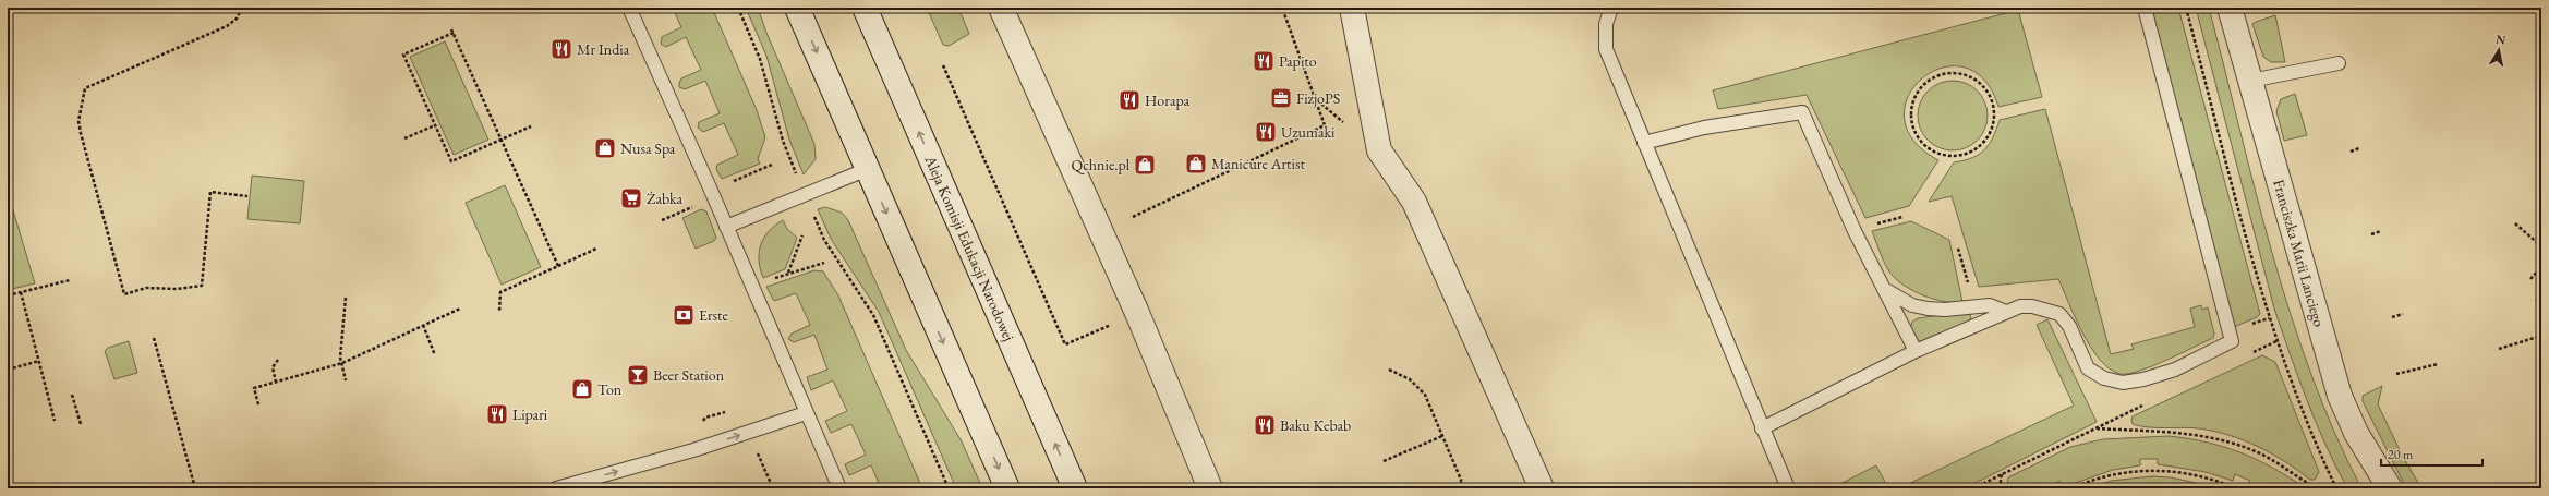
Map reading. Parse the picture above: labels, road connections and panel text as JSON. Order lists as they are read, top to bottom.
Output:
{
  "streets": {
    "street": ["Aleja Komisji Edukacji Narodowej", "Franciszka Marii Lanciego"]
  },
  "places": {
    "restaurant": [
      "Mr India",
      "Papito",
      "Horapa",
      "Uzumaki",
      "Lipari",
      "Baku Kebab"
    ],
    "office": ["FizjoPS"],
    "shop": [
      "Nusa Spa",
      "Manicure Artist",
      "Qchnie.pl",
      "Ton"
    ],
    "supermarket": ["Żabka"],
    "bank": ["Erste"],
    "bar": ["Beer Station"]
  },
  "scale_bar": "20 m",
  "north": "top"
}
